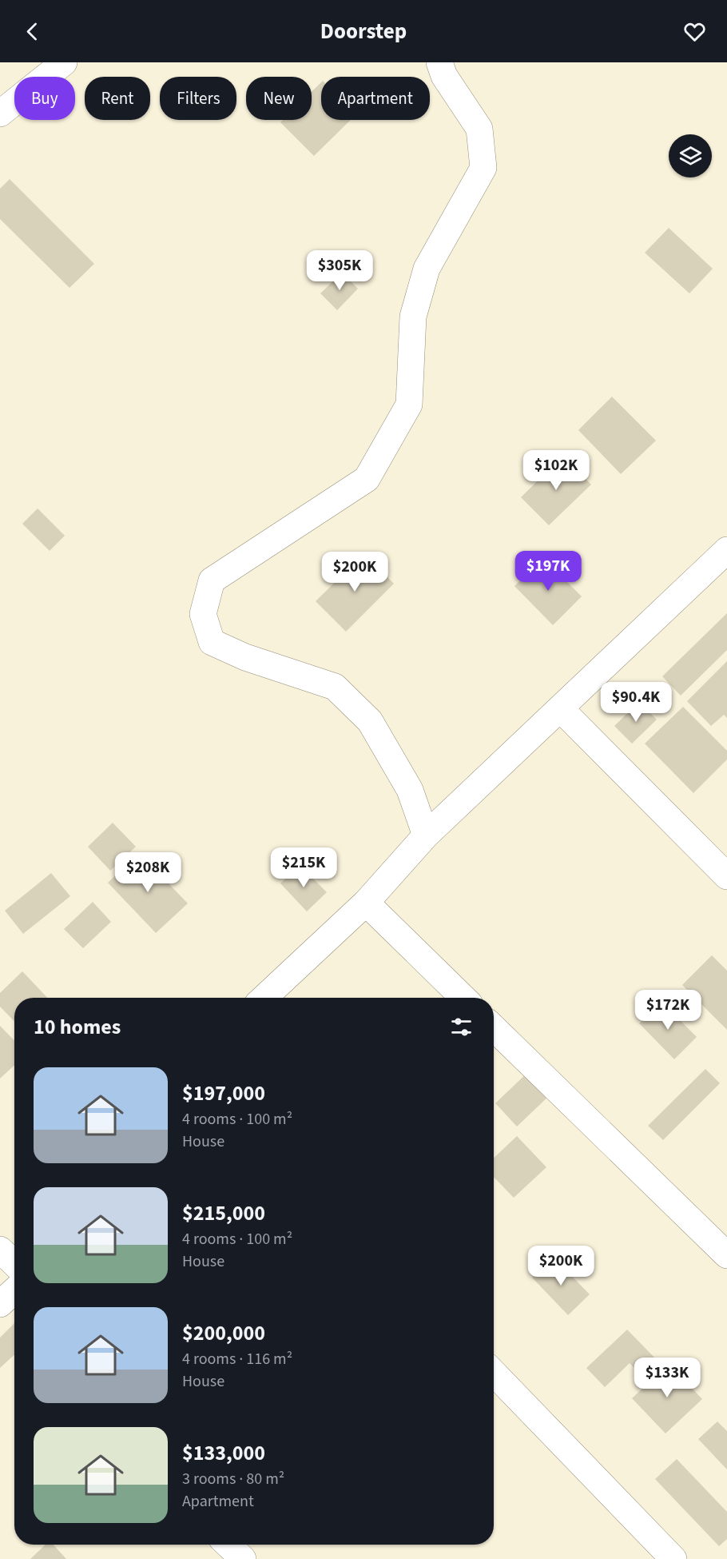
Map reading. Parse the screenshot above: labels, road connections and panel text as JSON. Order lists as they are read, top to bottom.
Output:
{
  "page": {
    "header": "Doorstep",
    "chip": [
      "Buy",
      "Rent",
      "Filters",
      "New",
      "Apartment"
    ],
    "price": [
      "$305K",
      "$102K",
      "$197K",
      "$200K",
      "$90.4K",
      "$215K",
      "$208K",
      "$172K",
      "$200K",
      "$133K"
    ],
    "heading": "10 homes",
    "list": [
      {
        "name": "$197,000",
        "note": "4 rooms · 100 m² · House"
      },
      {
        "name": "$215,000",
        "note": "4 rooms · 100 m² · House"
      },
      {
        "name": "$200,000",
        "note": "4 rooms · 116 m² · House"
      },
      {
        "name": "$133,000",
        "note": "3 rooms · 80 m² · Apartment"
      }
    ]
  }
}
